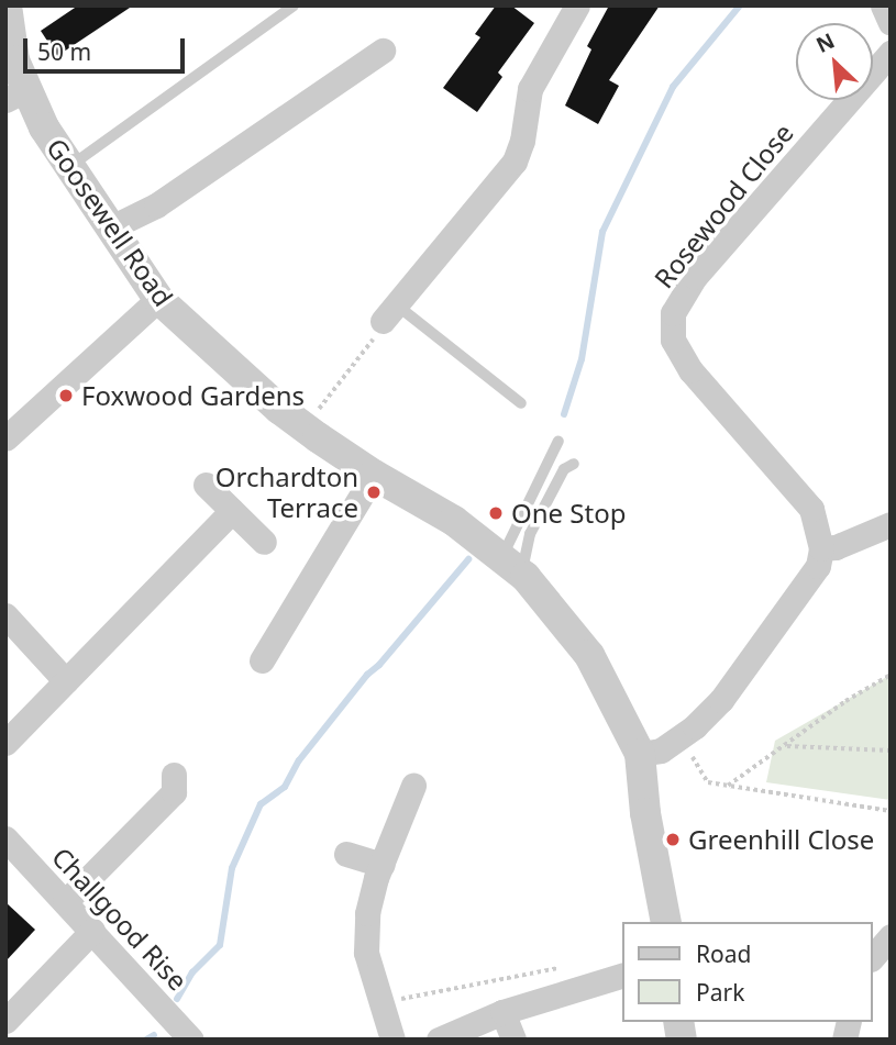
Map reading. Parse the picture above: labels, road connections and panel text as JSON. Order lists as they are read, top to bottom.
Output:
{
  "streets": {
    "street": ["Rosewood Close", "Goosewell Road", "Challgood Rise"]
  },
  "places": [
    "Foxwood Gardens",
    "Orchardton Terrace",
    "One Stop",
    "Greenhill Close"
  ],
  "legend": ["Road", "Park"],
  "scale_bar": "50 m",
  "north": "top left"
}
